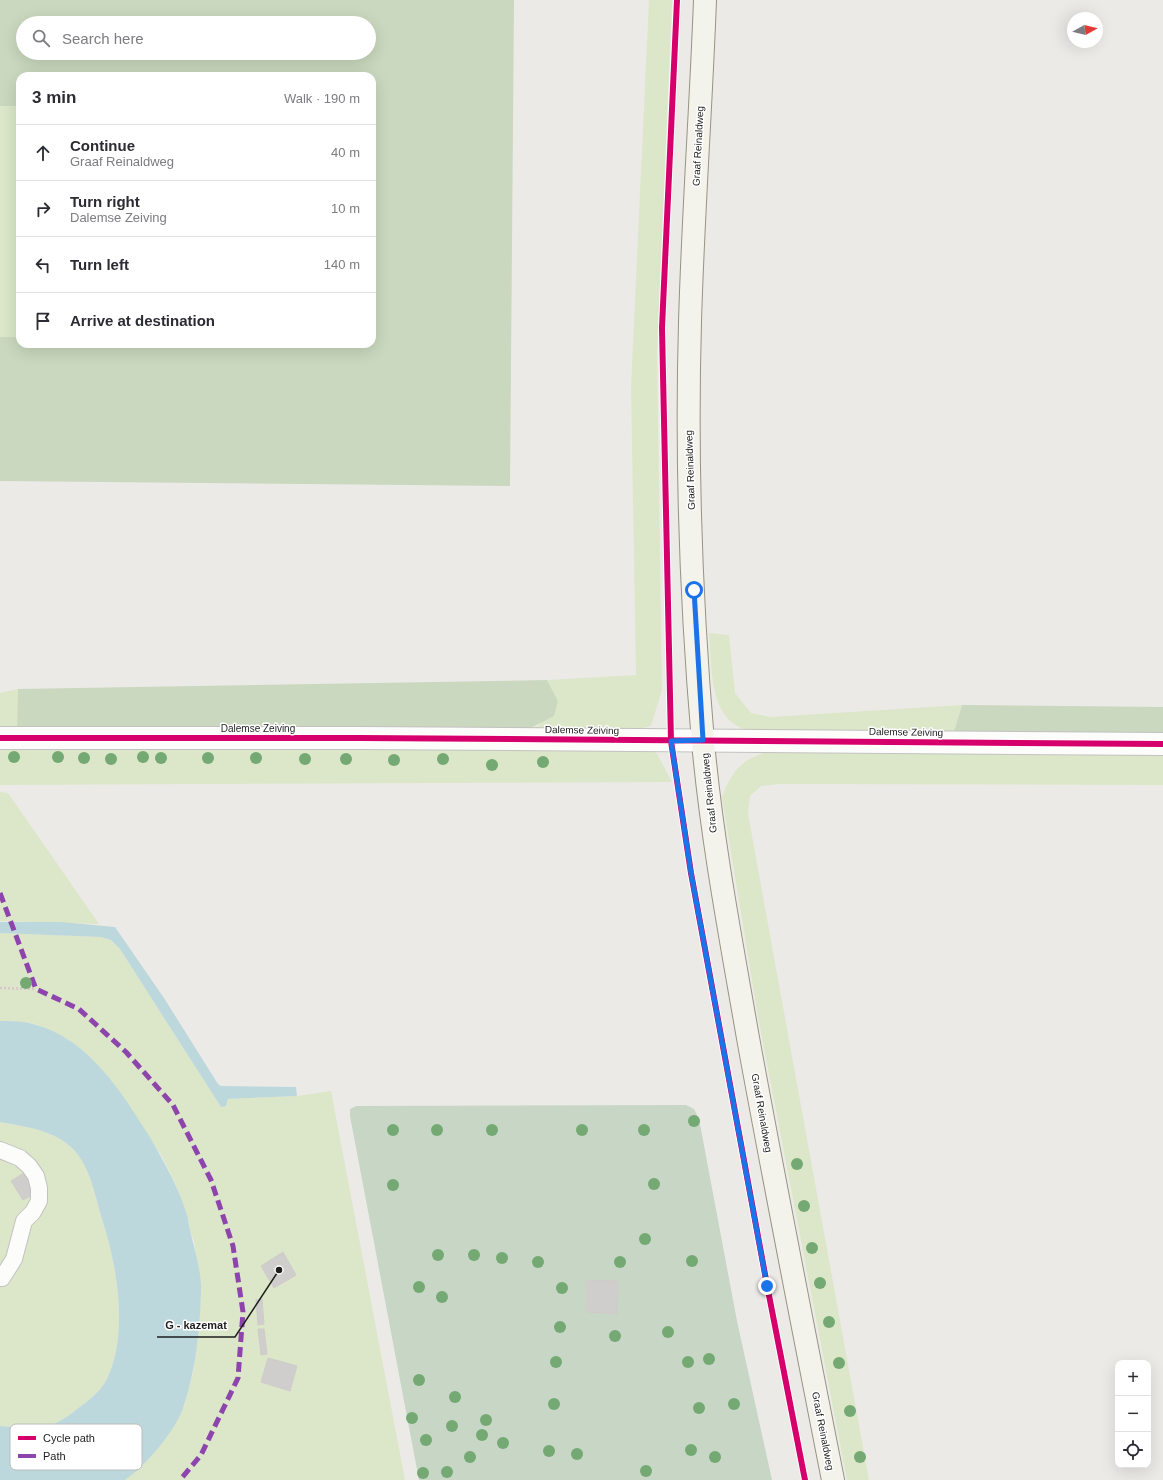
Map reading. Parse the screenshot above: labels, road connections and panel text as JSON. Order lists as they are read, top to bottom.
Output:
{
  "streets": {
    "main road": ["Graaf Reinaldweg"],
    "street": ["Dalemse Zeiving"]
  },
  "crossings": [
    ["Graaf Reinaldweg", "Dalemse Zeiving"]
  ],
  "places": ["G - kazemat"],
  "legend": ["Cycle path", "Path"],
  "north": "right",
  "page": {
    "search": "Search here",
    "heading": ["3 min", "Walk · 190 m"],
    "list": [
      ["Continue", "Graaf Reinaldweg", "40 m"],
      ["Turn right", "Dalemse Zeiving", "10 m"],
      ["Turn left", "140 m"],
      "Arrive at destination"
    ],
    "map_buttons": ["+", "−"]
  }
}
